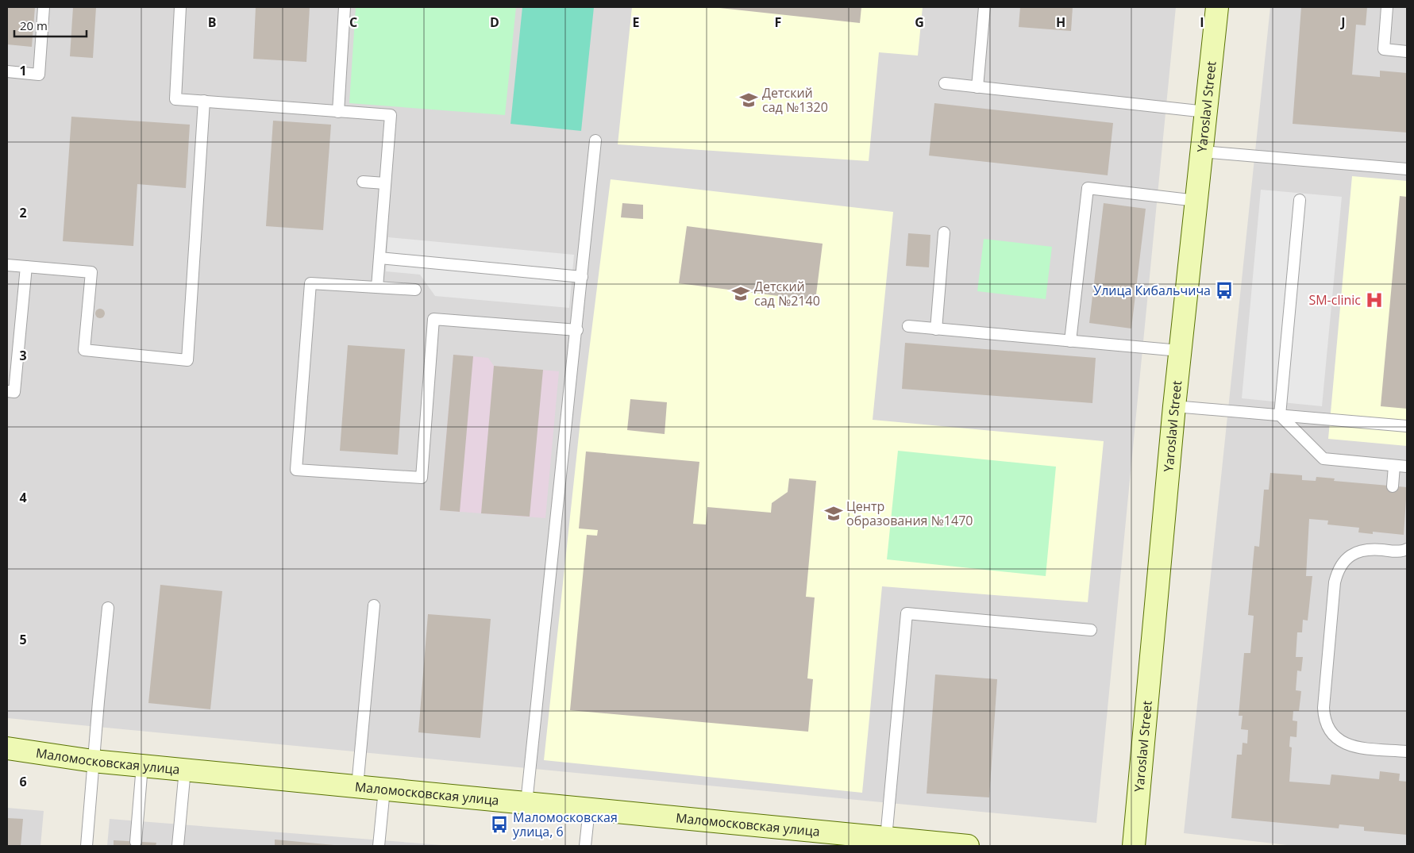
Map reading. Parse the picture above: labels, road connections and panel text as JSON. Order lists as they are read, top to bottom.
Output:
{
  "streets": {
    "street": ["Yaroslavl Street", "Маломосковская улица"]
  },
  "places": {
    "school or university": ["Детский сад №1320", "Детский сад №2140", "Центр образования №1470"],
    "bus stop": ["Улица Кибальчича", "Маломосковская улица, 6"],
    "hospital": ["SM-clinic"]
  },
  "scale_bar": "20 m",
  "grid": {
    "columns": [
      "B",
      "C",
      "D",
      "E",
      "F",
      "G",
      "H",
      "I",
      "J"
    ],
    "rows": [
      "1",
      "2",
      "3",
      "4",
      "5",
      "6"
    ]
  }
}
